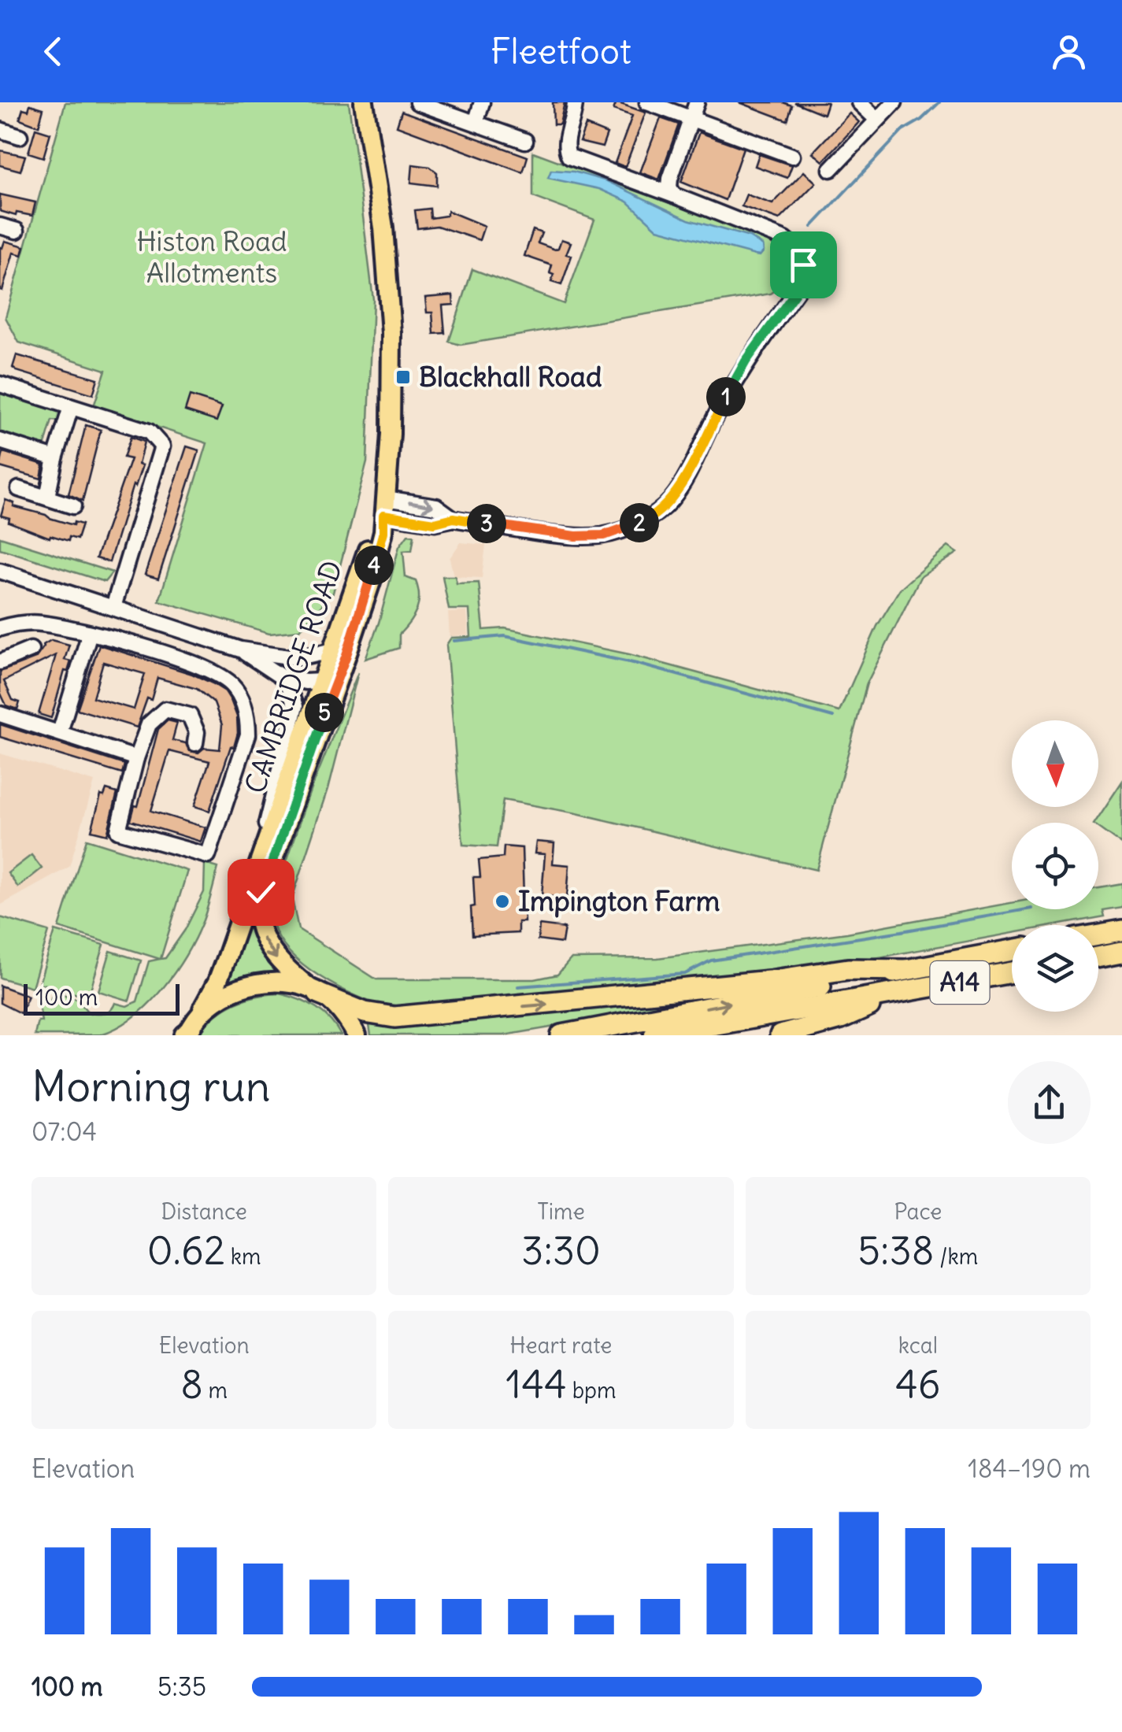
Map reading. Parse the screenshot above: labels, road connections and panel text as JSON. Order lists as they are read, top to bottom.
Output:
{
  "streets": {
    "highway": ["A14"],
    "main road": ["CAMBRIDGE ROAD"]
  },
  "parks": ["Histon Road Allotments"],
  "places": {
    "transit": ["Blackhall Road"],
    "other": ["Impington Farm"]
  },
  "scale_bar": "100 m",
  "north": "bottom",
  "page": {
    "header": "Fleetfoot",
    "pins": [
      "1",
      "2",
      "3",
      "4",
      "5"
    ],
    "scale": "100 m",
    "heading": ["Morning run", "07:04"],
    "stats": [
      ["Distance", "0.62 km"],
      ["Time", "3:30"],
      ["Pace", "5:38 /km"],
      ["Elevation", "8 m"],
      ["Heart rate", "144 bpm"],
      ["kcal", "46"]
    ],
    "chart": ["Elevation", "184–190 m"],
    "list": [
      {
        "name": "100 m",
        "note": "5:35"
      }
    ]
  }
}
